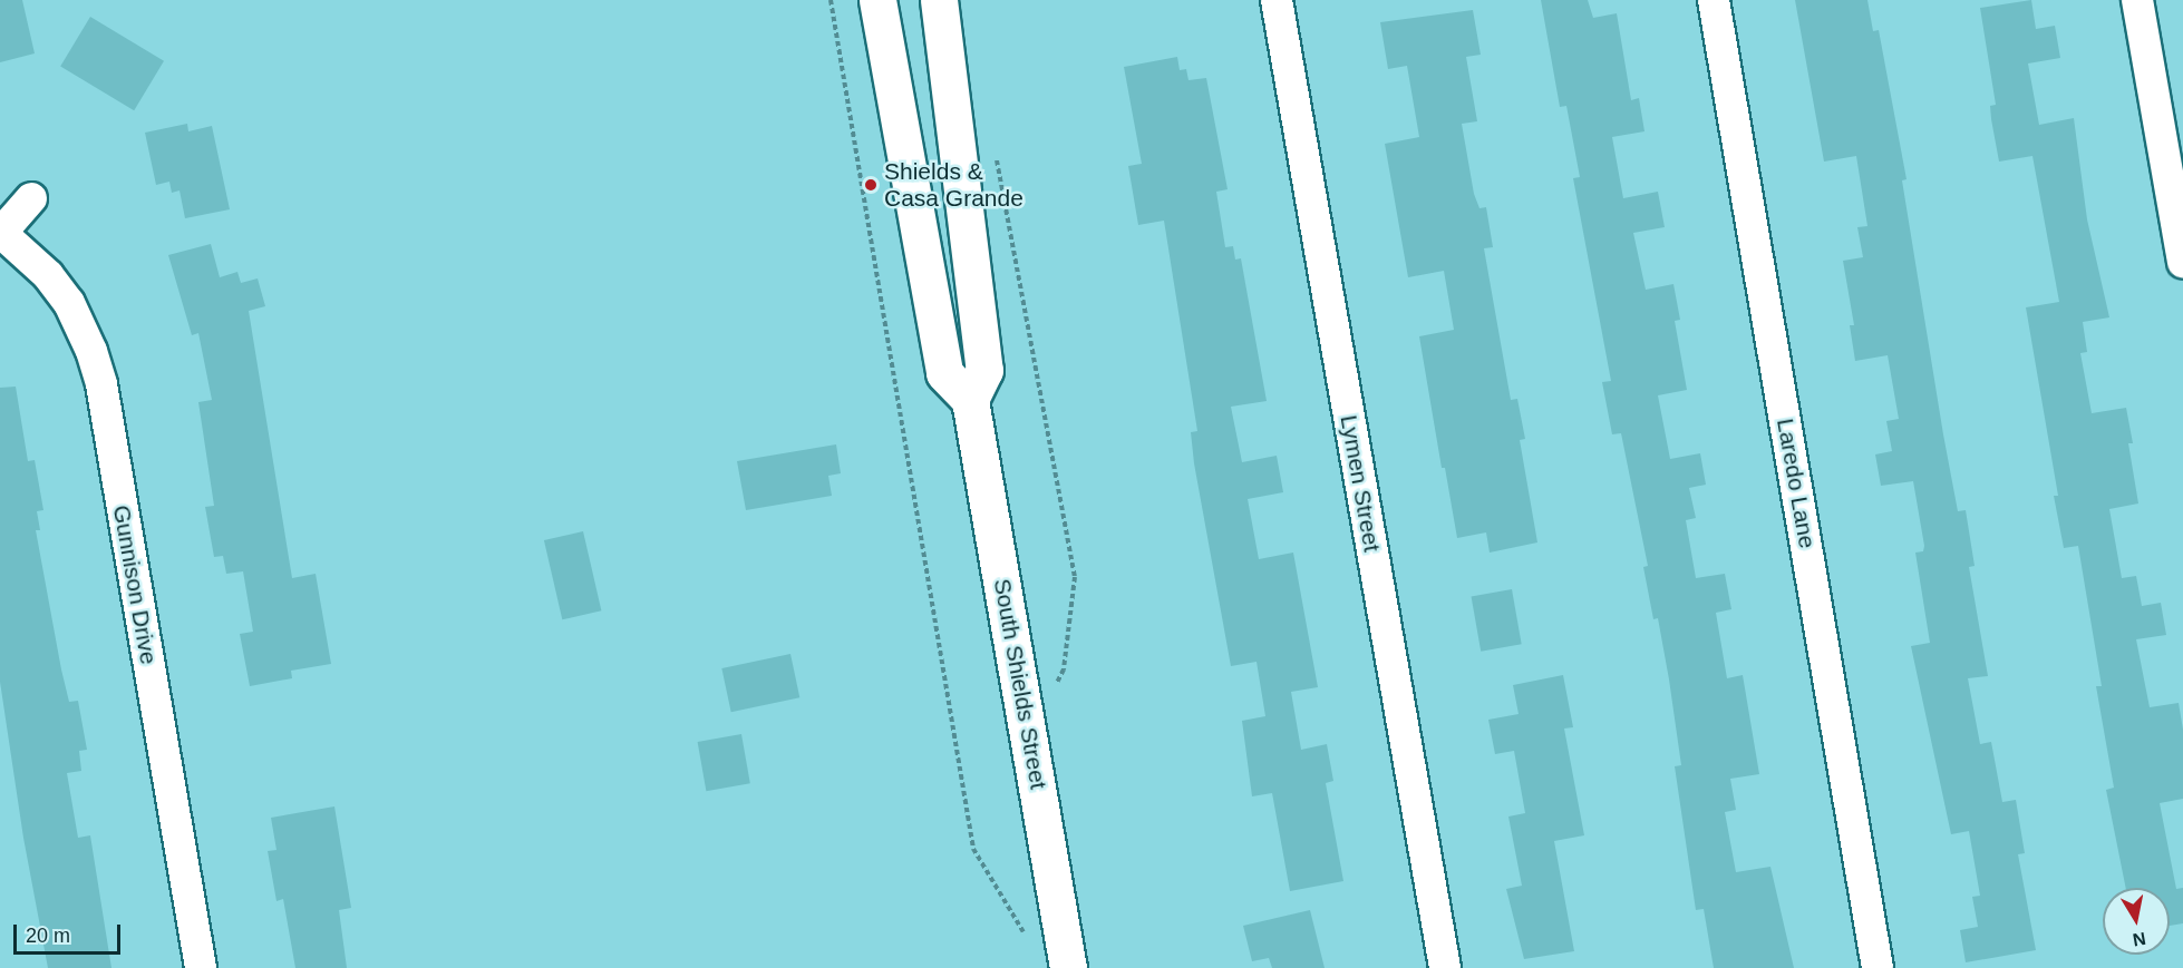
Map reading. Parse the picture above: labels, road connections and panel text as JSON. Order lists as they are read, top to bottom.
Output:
{
  "streets": {
    "main road": ["South Shields Street"],
    "street": ["Lymen Street", "Laredo Lane", "Gunnison Drive"]
  },
  "places": ["Shields & Casa Grande"],
  "scale_bar": "20 m",
  "north": "bottom"
}
